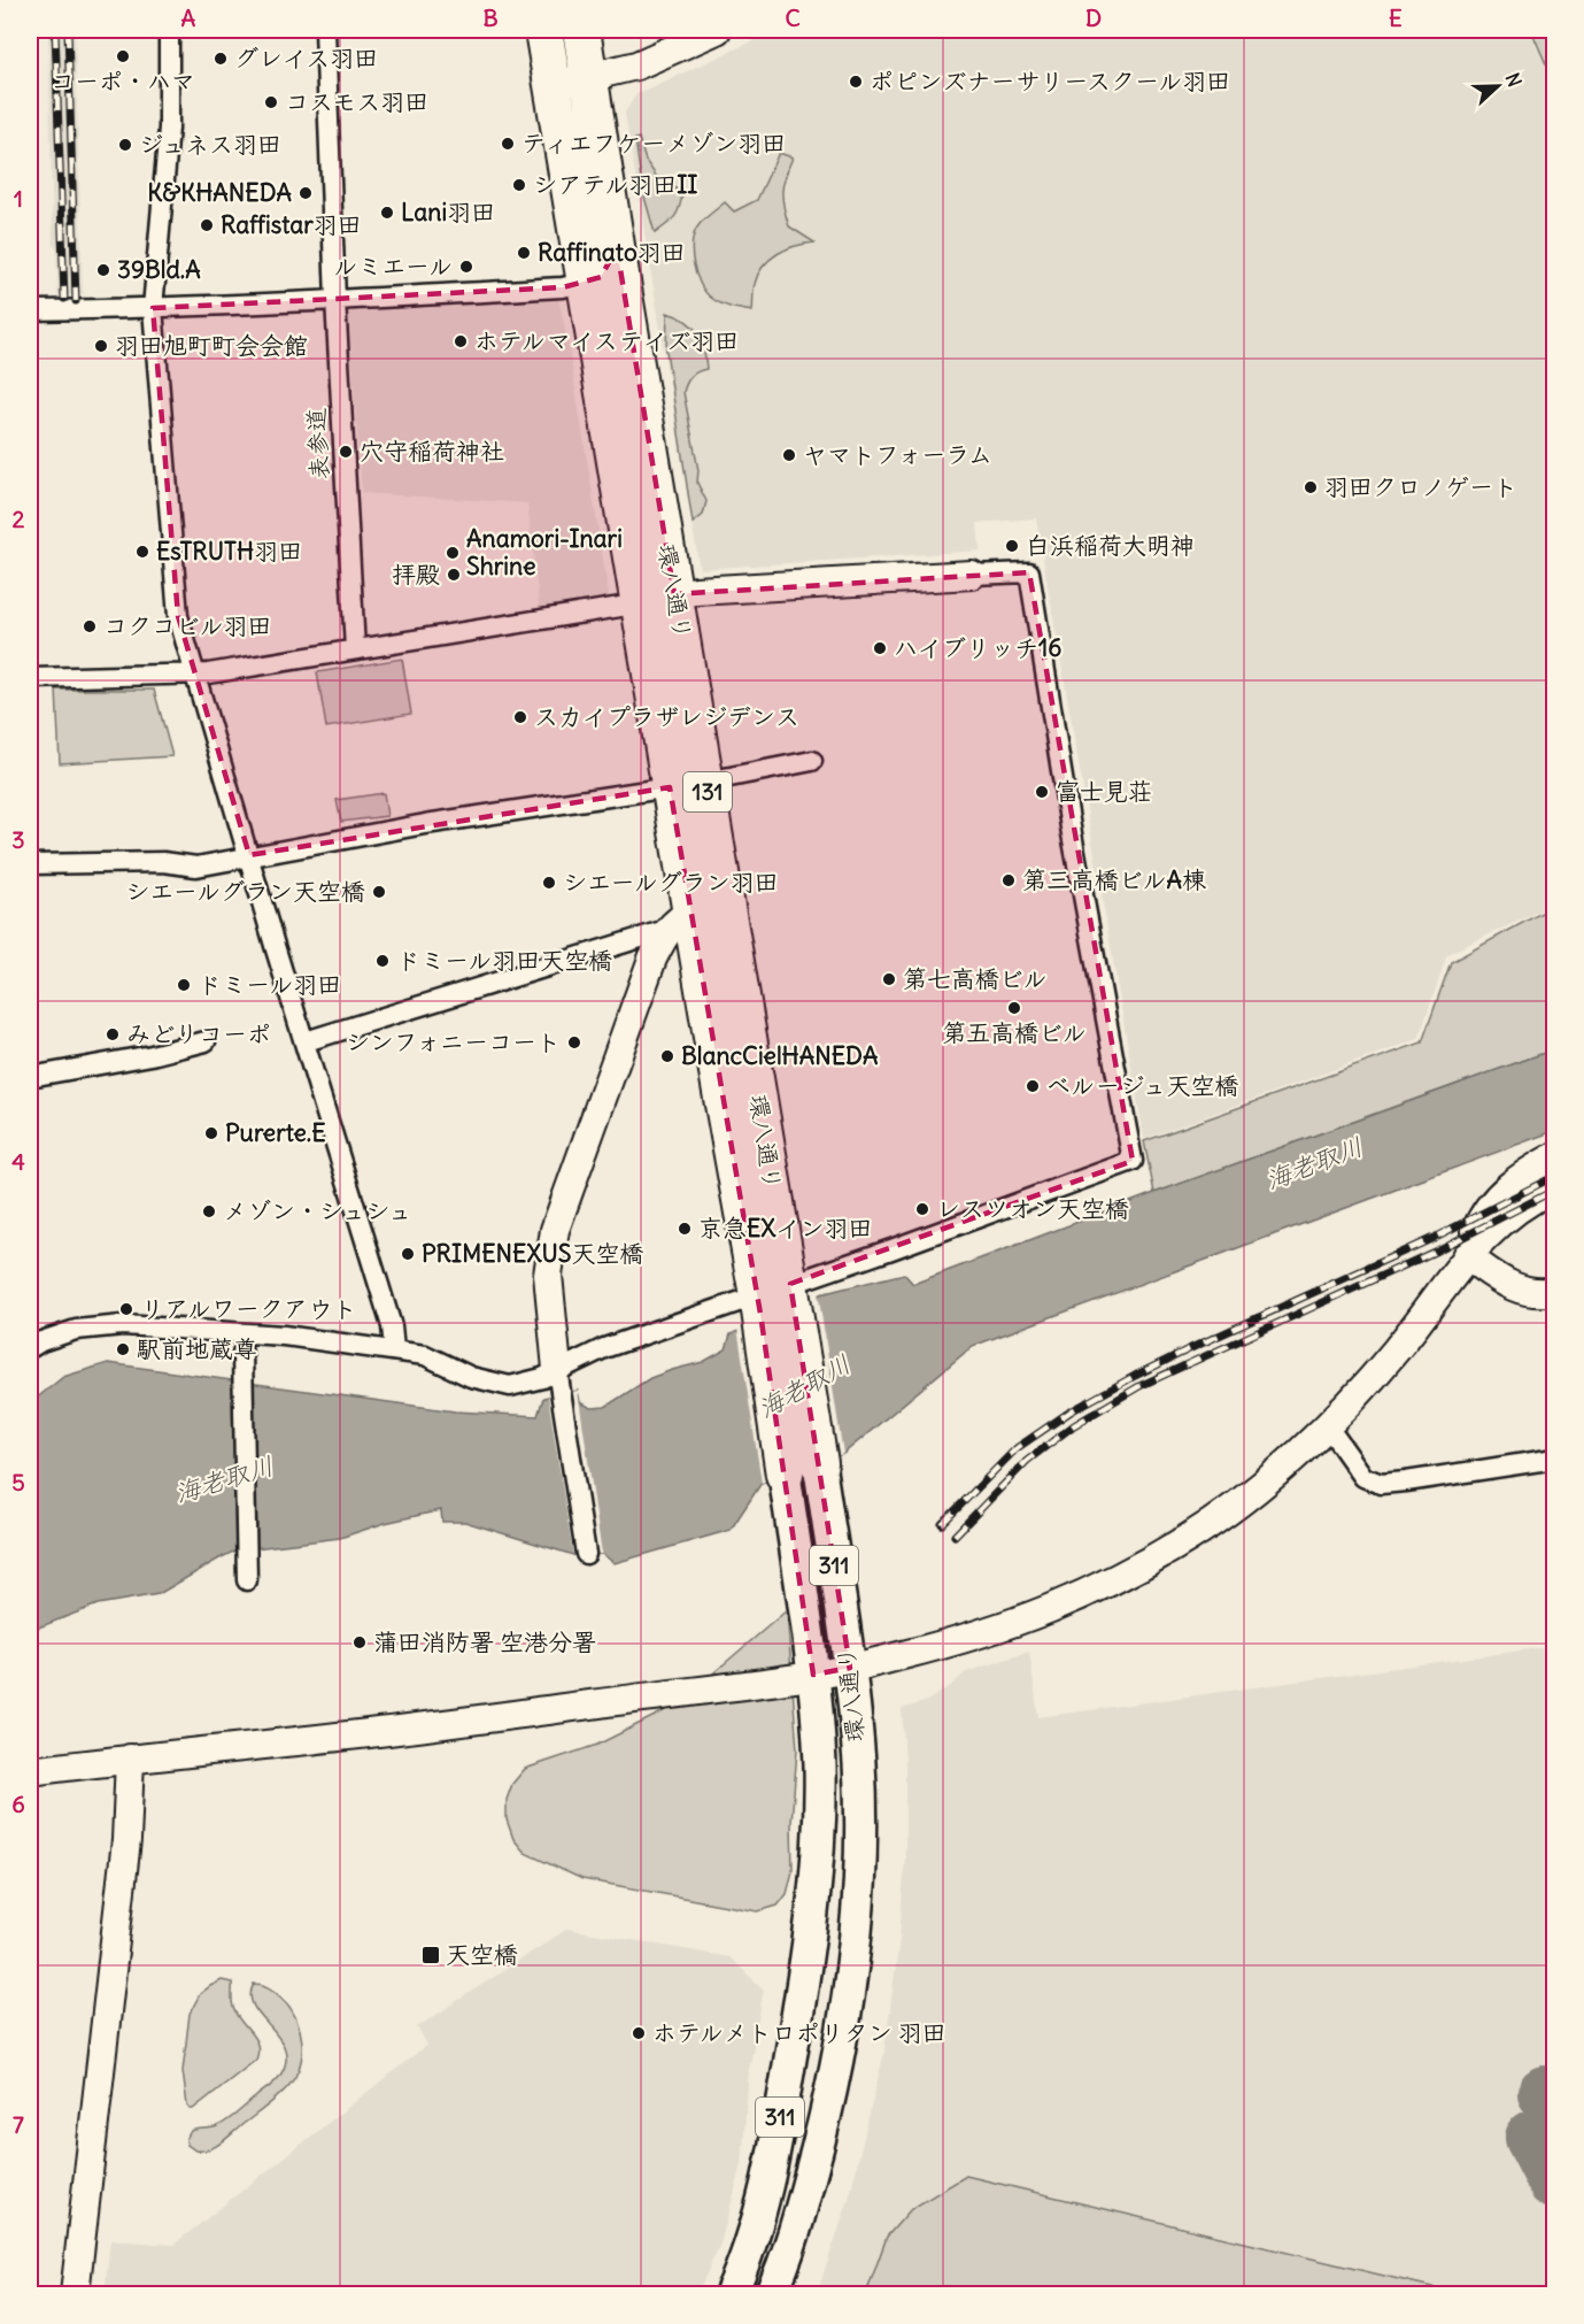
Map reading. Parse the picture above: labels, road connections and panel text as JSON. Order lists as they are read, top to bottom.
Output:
{
  "streets": {
    "highway": ["環八通り", "131"],
    "main road": ["311"],
    "street": ["表参道"]
  },
  "water": ["海老取川"],
  "places": {
    "other": [
      "コーポ・ハマ",
      "グレイス羽田",
      "ポピンズナーサリースクール羽田",
      "コスモス羽田",
      "ティエフケーメゾン羽田",
      "ジュネス羽田",
      "シアテル羽田II",
      "K&KHANEDA",
      "Lani羽田",
      "Raffistar羽田",
      "Raffinato羽田",
      "ルミエール",
      "39Bld.A",
      "ホテルマイステイズ羽田",
      "羽田旭町町会会館",
      "穴守稲荷神社",
      "ヤマトフォーラム",
      "羽田クロノゲート",
      "白浜稲荷大明神",
      "EsTRUTH羽田",
      "Anamori-Inari Shrine",
      "拝殿",
      "コクコビル羽田",
      "ハイブリッチ16",
      "スカイプラザレジデンス",
      "富士見荘",
      "第三高橋ビルA棟",
      "シエールグラン羽田",
      "シエールグラン天空橋",
      "ドミール羽田天空橋",
      "第七高橋ビル",
      "ドミール羽田",
      "第五高橋ビル",
      "みどりコーポ",
      "シンフォニーコート",
      "BlancCielHANEDA",
      "ベルージュ天空橋",
      "Purerte.E",
      "レスツオン天空橋",
      "メゾン・シュシュ",
      "京急EXイン羽田",
      "PRIMENEXUS天空橋",
      "リアルワークアウト",
      "駅前地蔵尊",
      "蒲田消防署 空港分署",
      "ホテルメトロポリタン 羽田"
    ],
    "transit": ["天空橋"]
  },
  "north": "right",
  "grid": {
    "columns": [
      "A",
      "B",
      "C",
      "D",
      "E"
    ],
    "rows": [
      "1",
      "2",
      "3",
      "4",
      "5",
      "6",
      "7"
    ]
  }
}
